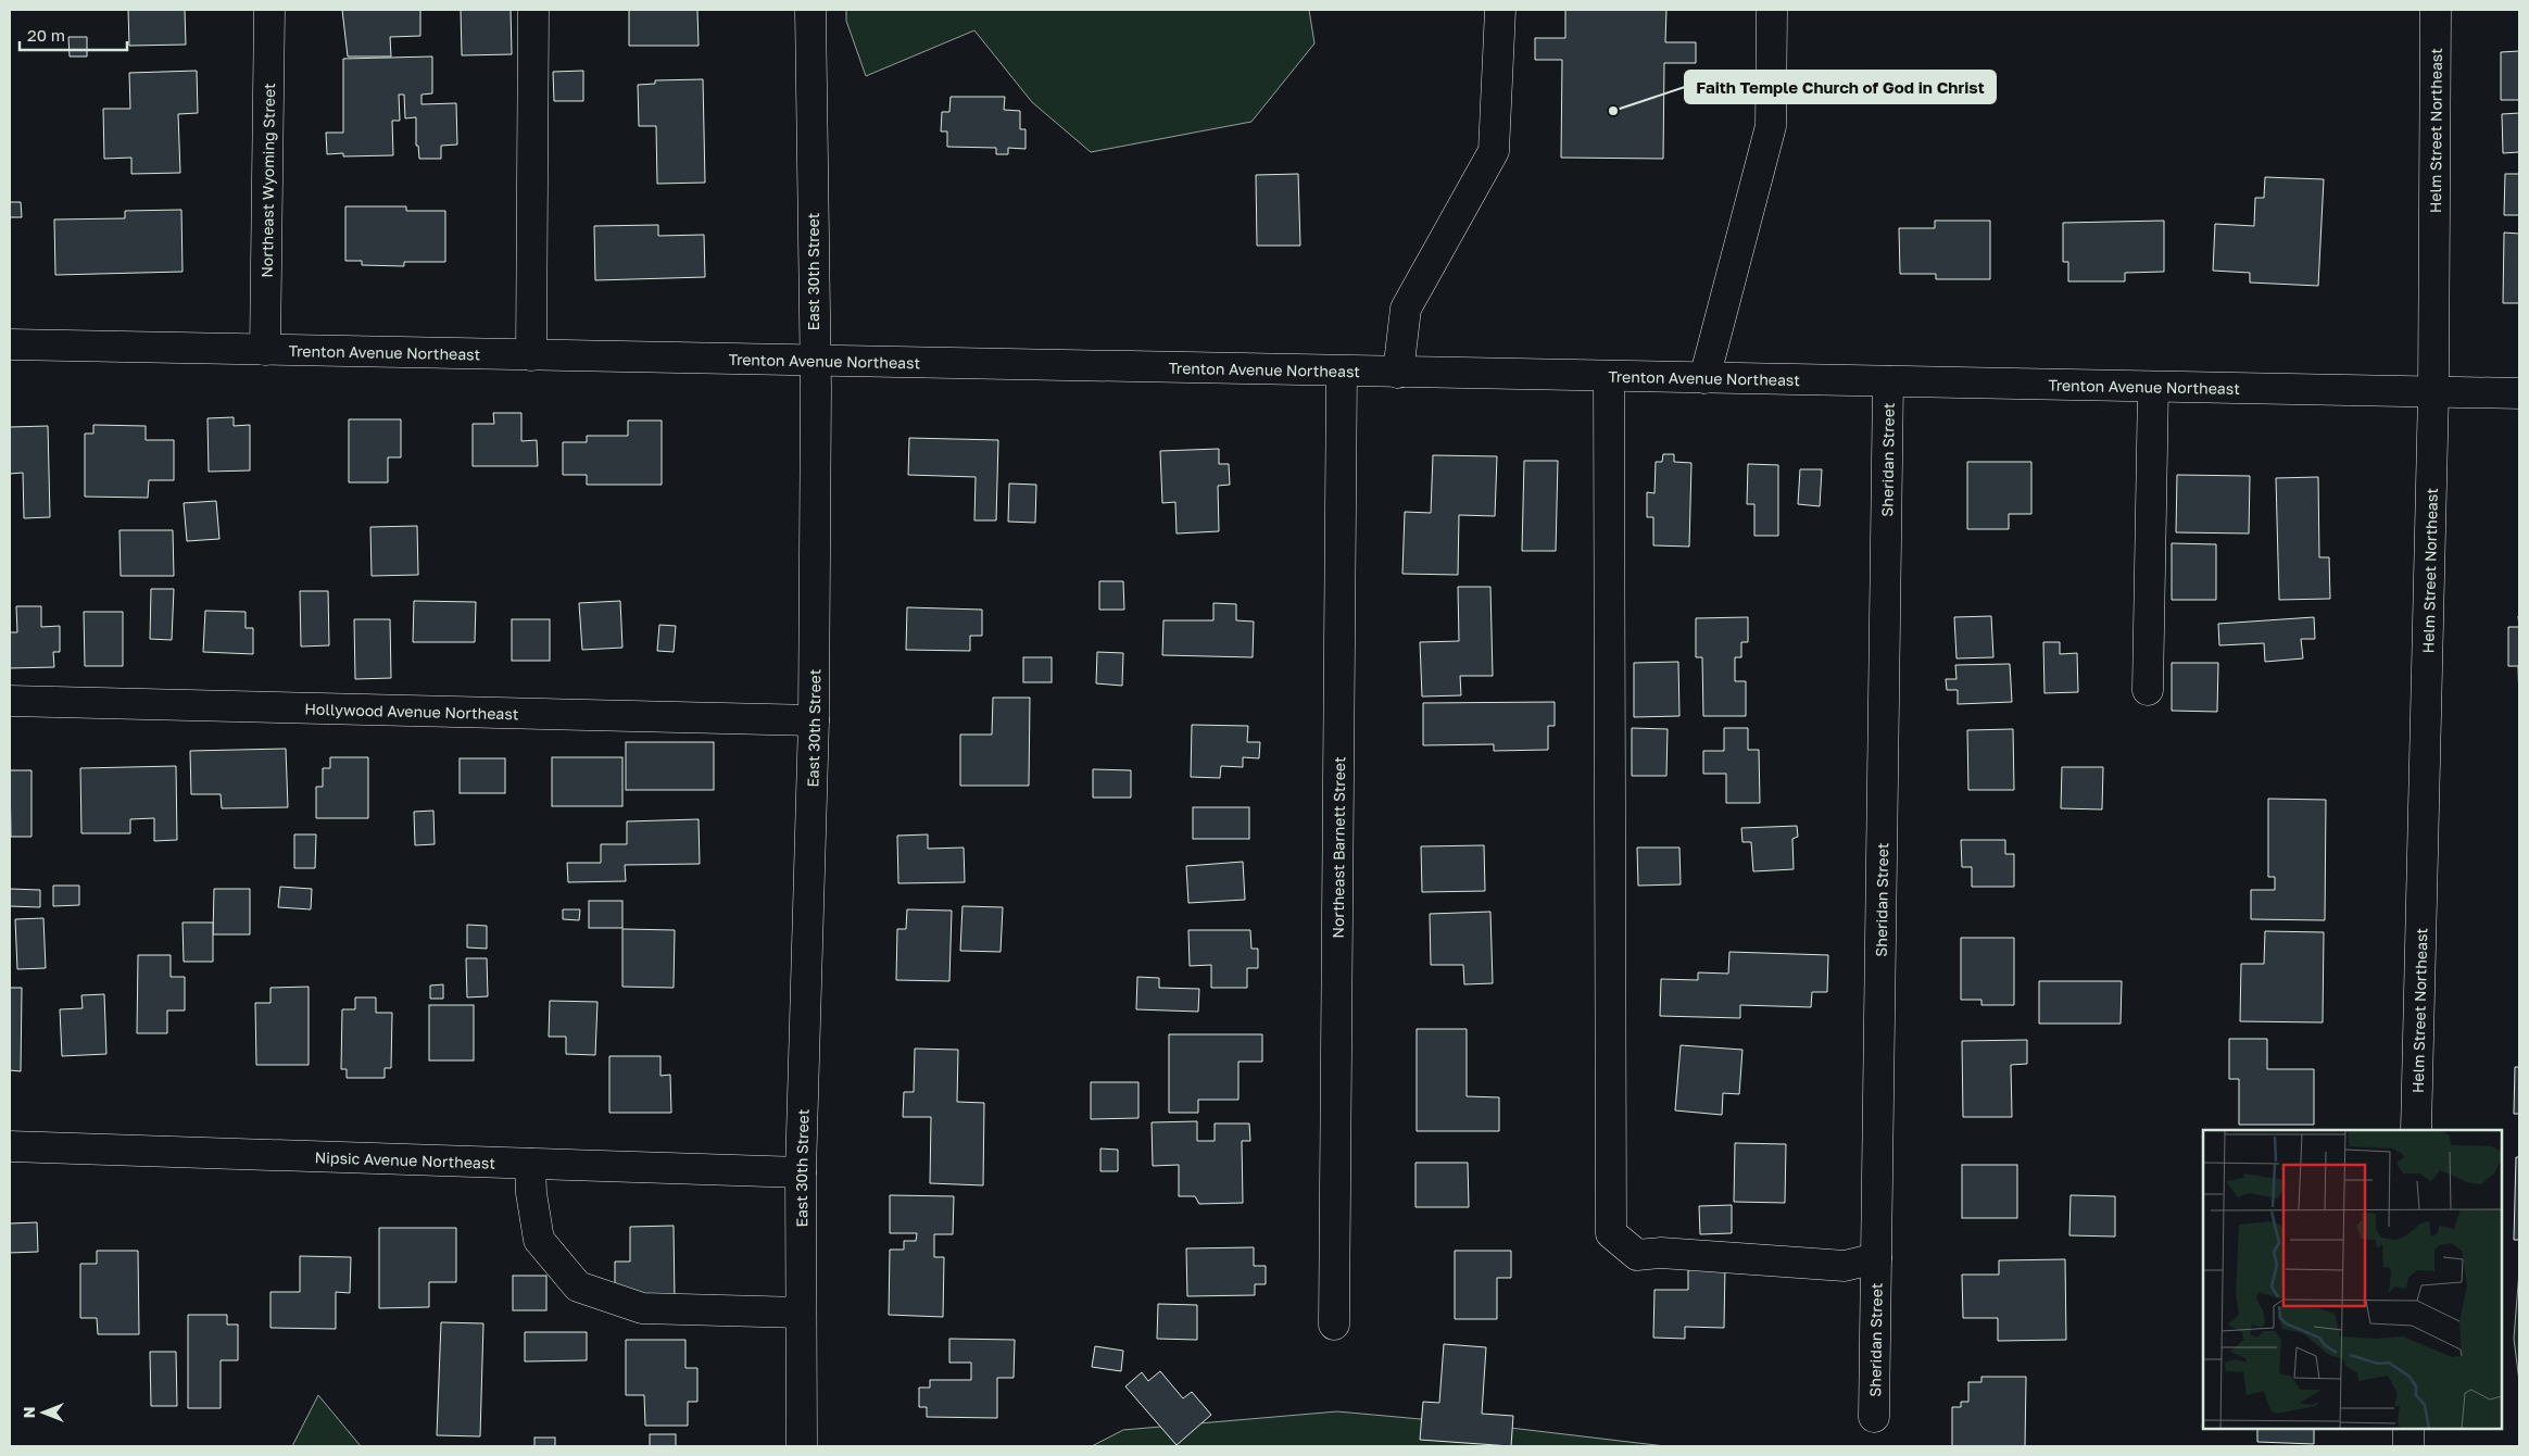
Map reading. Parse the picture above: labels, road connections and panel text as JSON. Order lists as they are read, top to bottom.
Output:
{
  "streets": {
    "street": [
      "Helm Street Northeast",
      "Northeast Wyoming Street",
      "East 30th Street",
      "Trenton Avenue Northeast",
      "Sheridan Street",
      "Hollywood Avenue Northeast",
      "Northeast Barnett Street",
      "Nipsic Avenue Northeast"
    ]
  },
  "crossings": [
    ["Helm Street Northeast", "Trenton Avenue Northeast"],
    ["Northeast Wyoming Street", "Trenton Avenue Northeast"],
    ["East 30th Street", "Trenton Avenue Northeast"],
    ["East 30th Street", "Hollywood Avenue Northeast"],
    ["East 30th Street", "Nipsic Avenue Northeast"],
    ["Trenton Avenue Northeast", "Sheridan Street"],
    ["Trenton Avenue Northeast", "Northeast Barnett Street"]
  ],
  "places": ["Faith Temple Church of God in Christ"],
  "scale_bar": "20 m",
  "north": "left"
}
